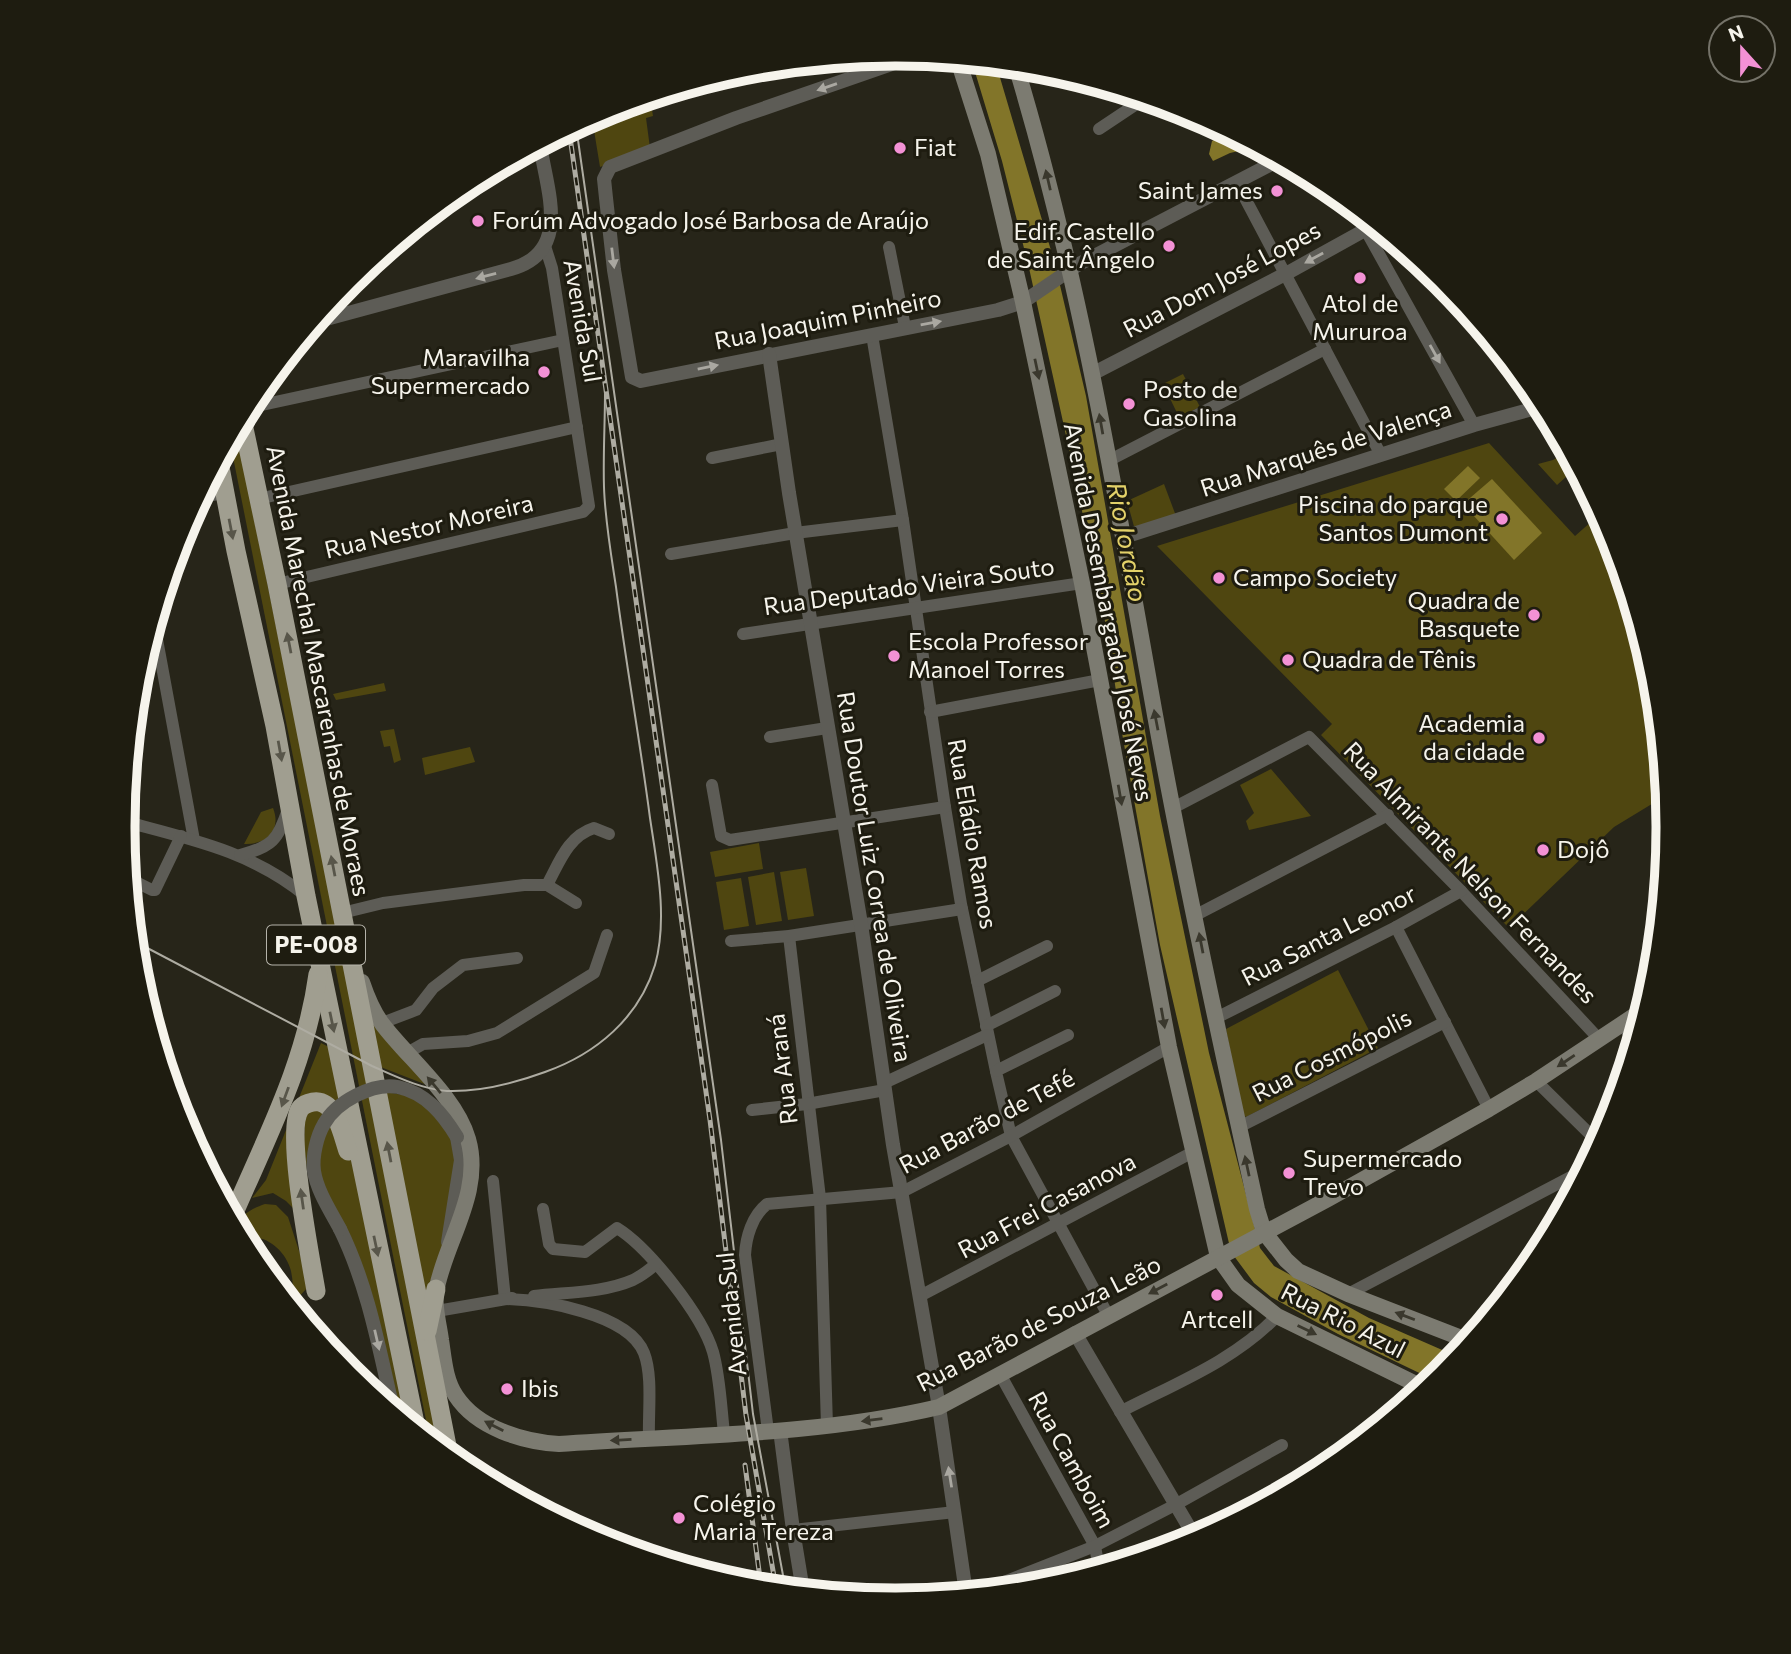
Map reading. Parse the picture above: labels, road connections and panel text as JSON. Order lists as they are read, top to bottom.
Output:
{
  "streets": {
    "highway": ["Avenida Marechal Mascarenhas de Moraes", "PE-008"],
    "main road": ["Avenida Desembargador José Neves", "Rua Rio Azul", "Rua Barão de Souza Leão"],
    "street": [
      "Rua Dom José Lopes",
      "Rua Joaquim Pinheiro",
      "Avenida Sul",
      "Rua Marquês de Valença",
      "Rua Nestor Moreira",
      "Rua Deputado Vieira Souto",
      "Rua Eládio Ramos",
      "Rua Almirante Nelson Fernandes",
      "Rua Doutor Luiz Correa de Oliveira",
      "Rua Santa Leonor",
      "Rua Cosmópolis",
      "Rua Araná",
      "Rua Barão de Tefé",
      "Rua Frei Casanova",
      "Rua Camboim"
    ]
  },
  "crossings": [
    ["Rua Dom José Lopes", "Avenida Desembargador José Neves"],
    ["Rua Joaquim Pinheiro", "Avenida Sul"],
    ["Rua Joaquim Pinheiro", "Avenida Desembargador José Neves"],
    ["Rua Joaquim Pinheiro", "Rua Eládio Ramos"],
    ["Rua Joaquim Pinheiro", "Rua Doutor Luiz Correa de Oliveira"],
    ["Avenida Sul", "Rua Nestor Moreira"],
    ["Avenida Sul", "Rua Barão de Tefé"],
    ["Avenida Sul", "Rua Barão de Souza Leão"],
    ["Rua Marquês de Valença", "Avenida Desembargador José Neves"],
    ["Rua Nestor Moreira", "Avenida Marechal Mascarenhas de Moraes"],
    ["Rua Deputado Vieira Souto", "Avenida Desembargador José Neves"],
    ["Rua Deputado Vieira Souto", "Rua Eládio Ramos"],
    ["Rua Deputado Vieira Souto", "Rua Doutor Luiz Correa de Oliveira"],
    ["Avenida Desembargador José Neves", "Rua Almirante Nelson Fernandes"],
    ["Avenida Desembargador José Neves", "Rua Santa Leonor"],
    ["Avenida Desembargador José Neves", "Rua Cosmópolis"],
    ["Avenida Desembargador José Neves", "Rua Barão de Tefé"],
    ["Avenida Desembargador José Neves", "Rua Frei Casanova"],
    ["Avenida Desembargador José Neves", "Rua Rio Azul"],
    ["Avenida Desembargador José Neves", "Rua Barão de Souza Leão"],
    ["Avenida Marechal Mascarenhas de Moraes", "Rua Barão de Souza Leão"],
    ["Rua Eládio Ramos", "Rua Barão de Tefé"],
    ["Rua Eládio Ramos", "Rua Frei Casanova"],
    ["Rua Eládio Ramos", "Rua Barão de Souza Leão"],
    ["Rua Almirante Nelson Fernandes", "Rua Santa Leonor"],
    ["Rua Almirante Nelson Fernandes", "Rua Barão de Souza Leão"],
    ["Rua Doutor Luiz Correa de Oliveira", "Rua Barão de Tefé"],
    ["Rua Doutor Luiz Correa de Oliveira", "Rua Frei Casanova"],
    ["Rua Doutor Luiz Correa de Oliveira", "Rua Barão de Souza Leão"],
    ["Rua Araná", "Rua Barão de Tefé"],
    ["Rua Araná", "Rua Barão de Souza Leão"],
    ["Rua Rio Azul", "Rua Barão de Souza Leão"],
    ["Rua Barão de Souza Leão", "Rua Camboim"]
  ],
  "one_way": ["Rua Joaquim Pinheiro", "Rua Barão de Souza Leão"],
  "water": ["Rio Jordão"],
  "places": [
    "Fiat",
    "Saint James",
    "Forúm Advogado José Barbosa de Araújo",
    "Edif. Castello de Saint Ângelo",
    "Atol de Mururoa",
    "Maravilha Supermercado",
    "Posto de Gasolina",
    "Piscina do parque Santos Dumont",
    "Campo Society",
    "Quadra de Basquete",
    "Escola Professor Manoel Torres",
    "Quadra de Tênis",
    "Academia da cidade",
    "Dojô",
    "Supermercado Trevo",
    "Artcell",
    "Ibis",
    "Colégio Maria Tereza"
  ],
  "north": "top"
}
